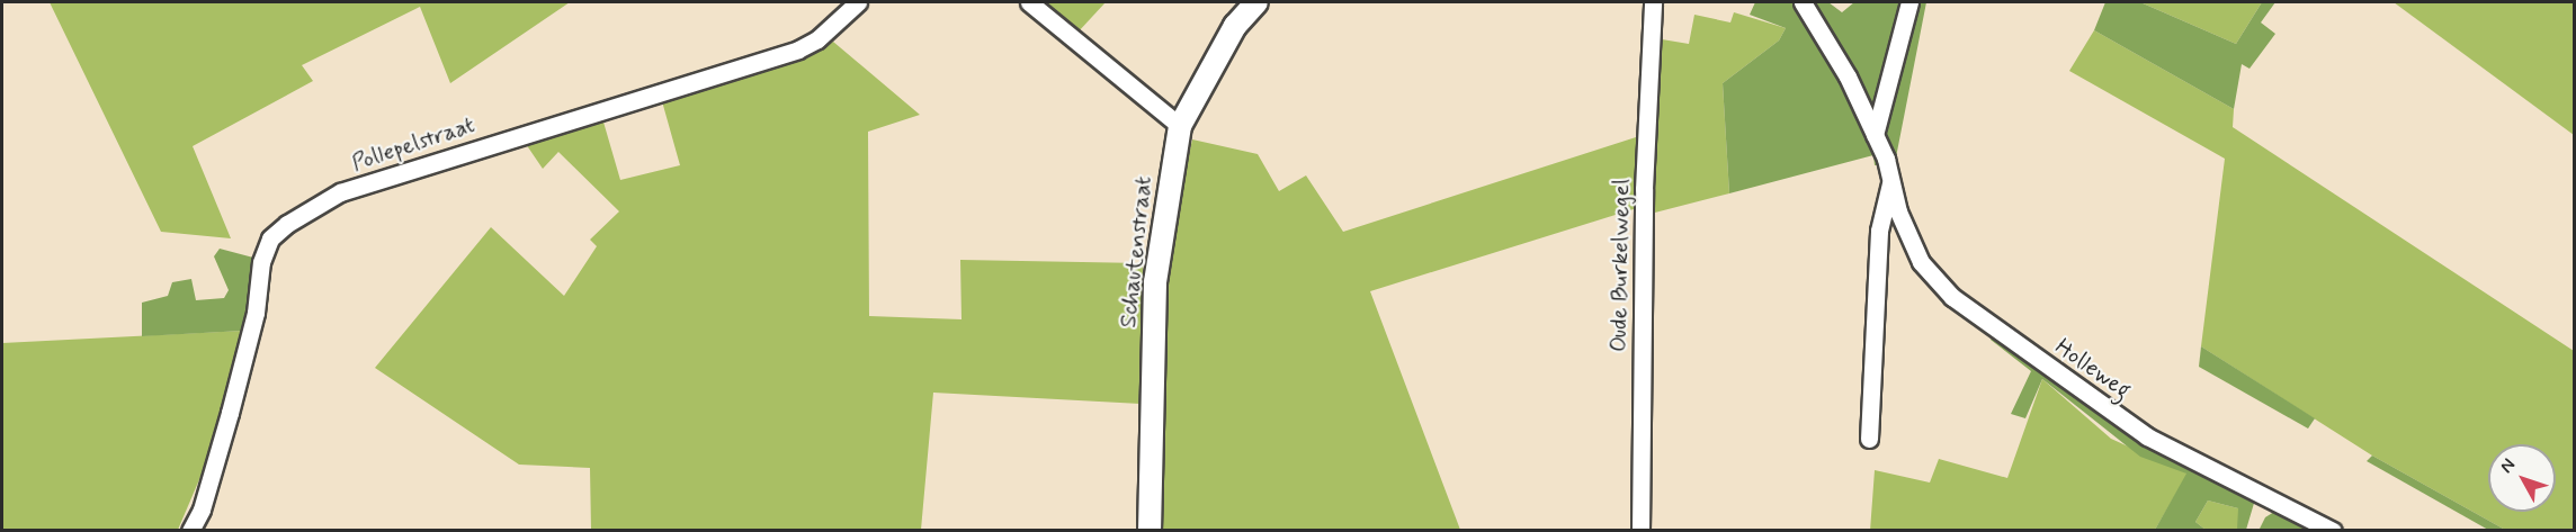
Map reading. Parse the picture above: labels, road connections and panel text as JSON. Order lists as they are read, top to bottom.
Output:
{
  "streets": {
    "street": [
      "Pollepelstraat",
      "Schautenstraat",
      "Oude Burkelwegel",
      "Holleweg"
    ]
  },
  "north": "top left"
}
